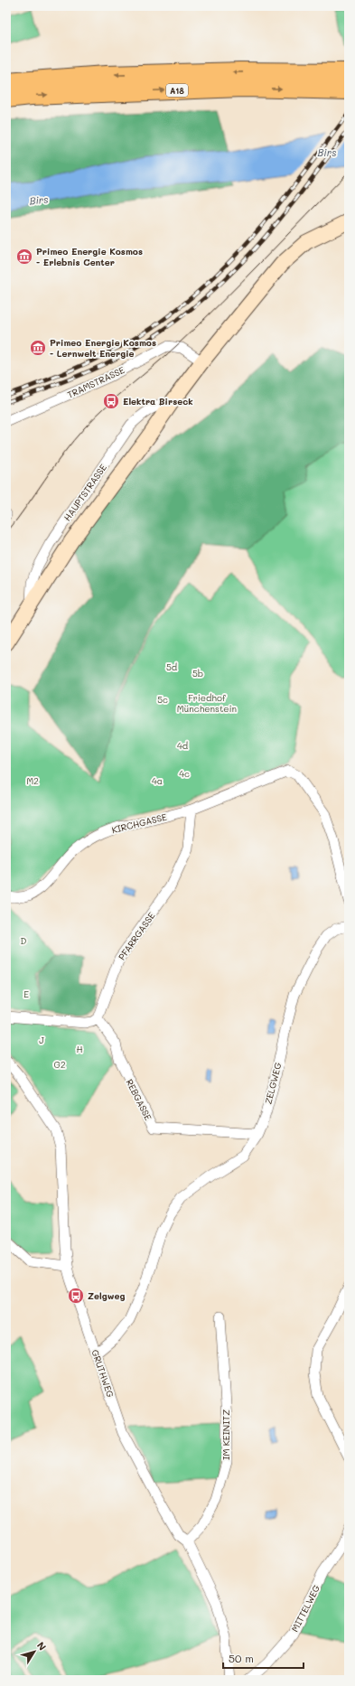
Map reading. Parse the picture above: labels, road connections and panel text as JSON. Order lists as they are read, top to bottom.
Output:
{
  "streets": {
    "highway": ["A18"],
    "main road": ["HAUPTSTRASSE"],
    "street": [
      "TRAMSTRASSE",
      "KIRCHGASSE",
      "PFARRGASSE",
      "ZELGWEG",
      "REBGASSE",
      "GRUTHWEG",
      "IM KEINITZ",
      "MITTELWEG"
    ]
  },
  "crossings": [
    ["TRAMSTRASSE", "HAUPTSTRASSE"],
    ["KIRCHGASSE", "PFARRGASSE"],
    ["PFARRGASSE", "REBGASSE"],
    ["ZELGWEG", "REBGASSE"],
    ["ZELGWEG", "GRUTHWEG"],
    ["GRUTHWEG", "IM KEINITZ"]
  ],
  "water": ["Birs"],
  "parks": [
    "5d",
    "5b",
    "Friedhof Münchenstein",
    "5c",
    "4d",
    "4c",
    "M2",
    "4a",
    "D",
    "E",
    "J",
    "H",
    "G2"
  ],
  "places": {
    "museum": ["Primeo Energie Kosmos - Erlebnis Center", "Primeo Energie Kosmos - Lernwelt Energie"],
    "bus stop": ["Elektra Birseck", "Zelgweg"]
  },
  "scale_bar": "50 m",
  "north": "top right"
}
